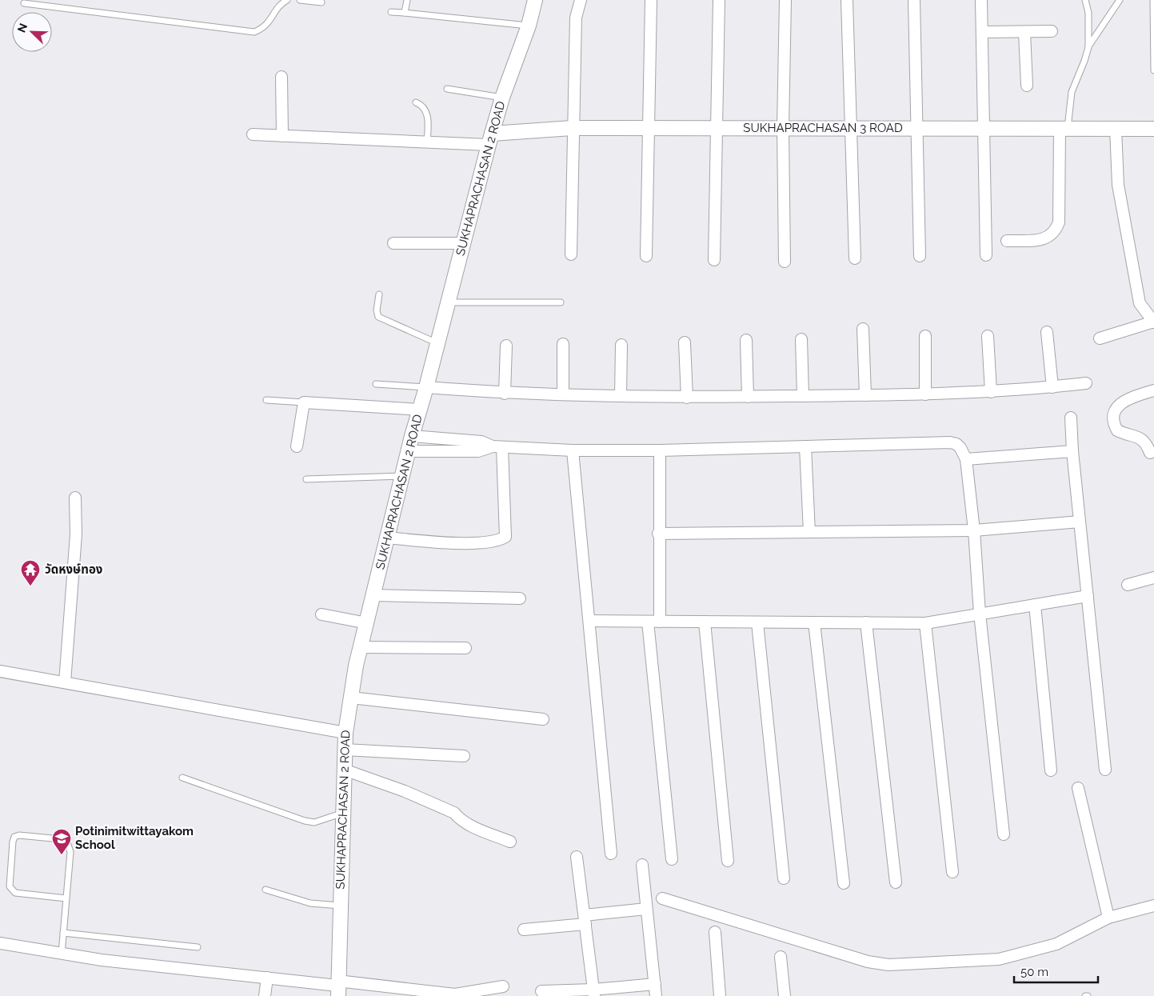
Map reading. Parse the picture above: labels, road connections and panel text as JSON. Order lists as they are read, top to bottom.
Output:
{
  "streets": {
    "street": ["SUKHAPRACHASAN 3 ROAD", "SUKHAPRACHASAN 2 ROAD"]
  },
  "crossings": [
    ["SUKHAPRACHASAN 3 ROAD", "SUKHAPRACHASAN 2 ROAD"]
  ],
  "places": {
    "temple": ["วัดหงษ์ทอง"],
    "school or university": ["Potinimitwittayakom School"]
  },
  "scale_bar": "50 m",
  "north": "top left"
}
